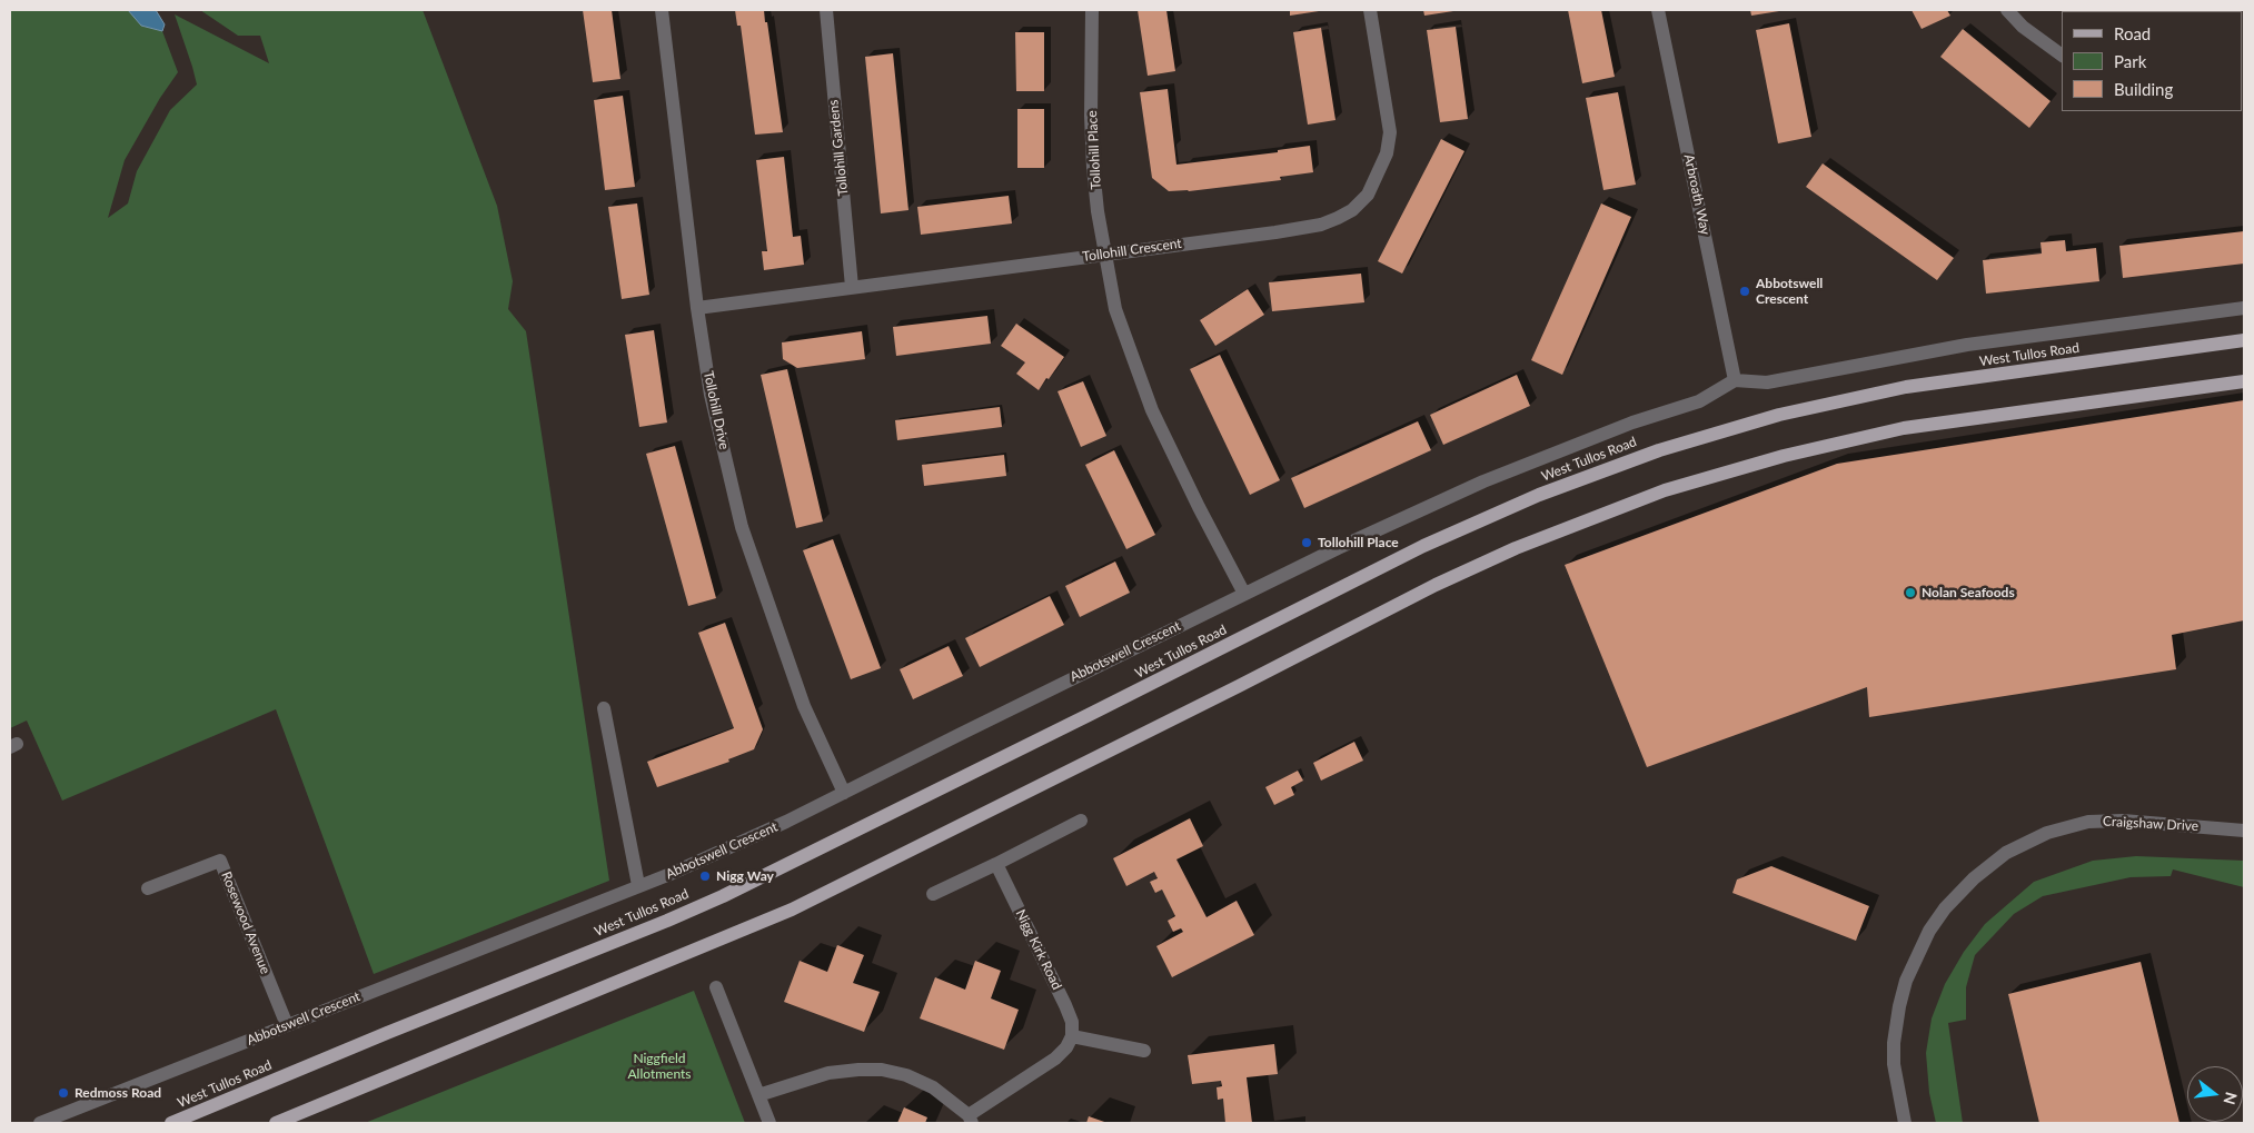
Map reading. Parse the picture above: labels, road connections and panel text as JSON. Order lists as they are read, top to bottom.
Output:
{
  "streets": {
    "main road": ["West Tullos Road"],
    "street": [
      "Tollohill Gardens",
      "Tollohill Place",
      "Arbroath Way",
      "Tollohill Crescent",
      "Tollohill Drive",
      "Abbotswell Crescent",
      "Craigshaw Drive",
      "Rosewood Avenue",
      "Nigg Kirk Road"
    ]
  },
  "crossings": [
    ["Tollohill Gardens", "Tollohill Crescent"],
    ["Tollohill Place", "Tollohill Crescent"],
    ["Tollohill Place", "Abbotswell Crescent"],
    ["Arbroath Way", "Abbotswell Crescent"],
    ["Tollohill Crescent", "Tollohill Drive"],
    ["Tollohill Drive", "Abbotswell Crescent"],
    ["Abbotswell Crescent", "Rosewood Avenue"]
  ],
  "parks": ["Niggfield Allotments"],
  "places": [
    "Abbotswell Crescent",
    "Tollohill Place",
    "Nolan Seafoods",
    "Nigg Way",
    "Redmoss Road"
  ],
  "legend": ["Road", "Park", "Building"],
  "north": "right"
}
